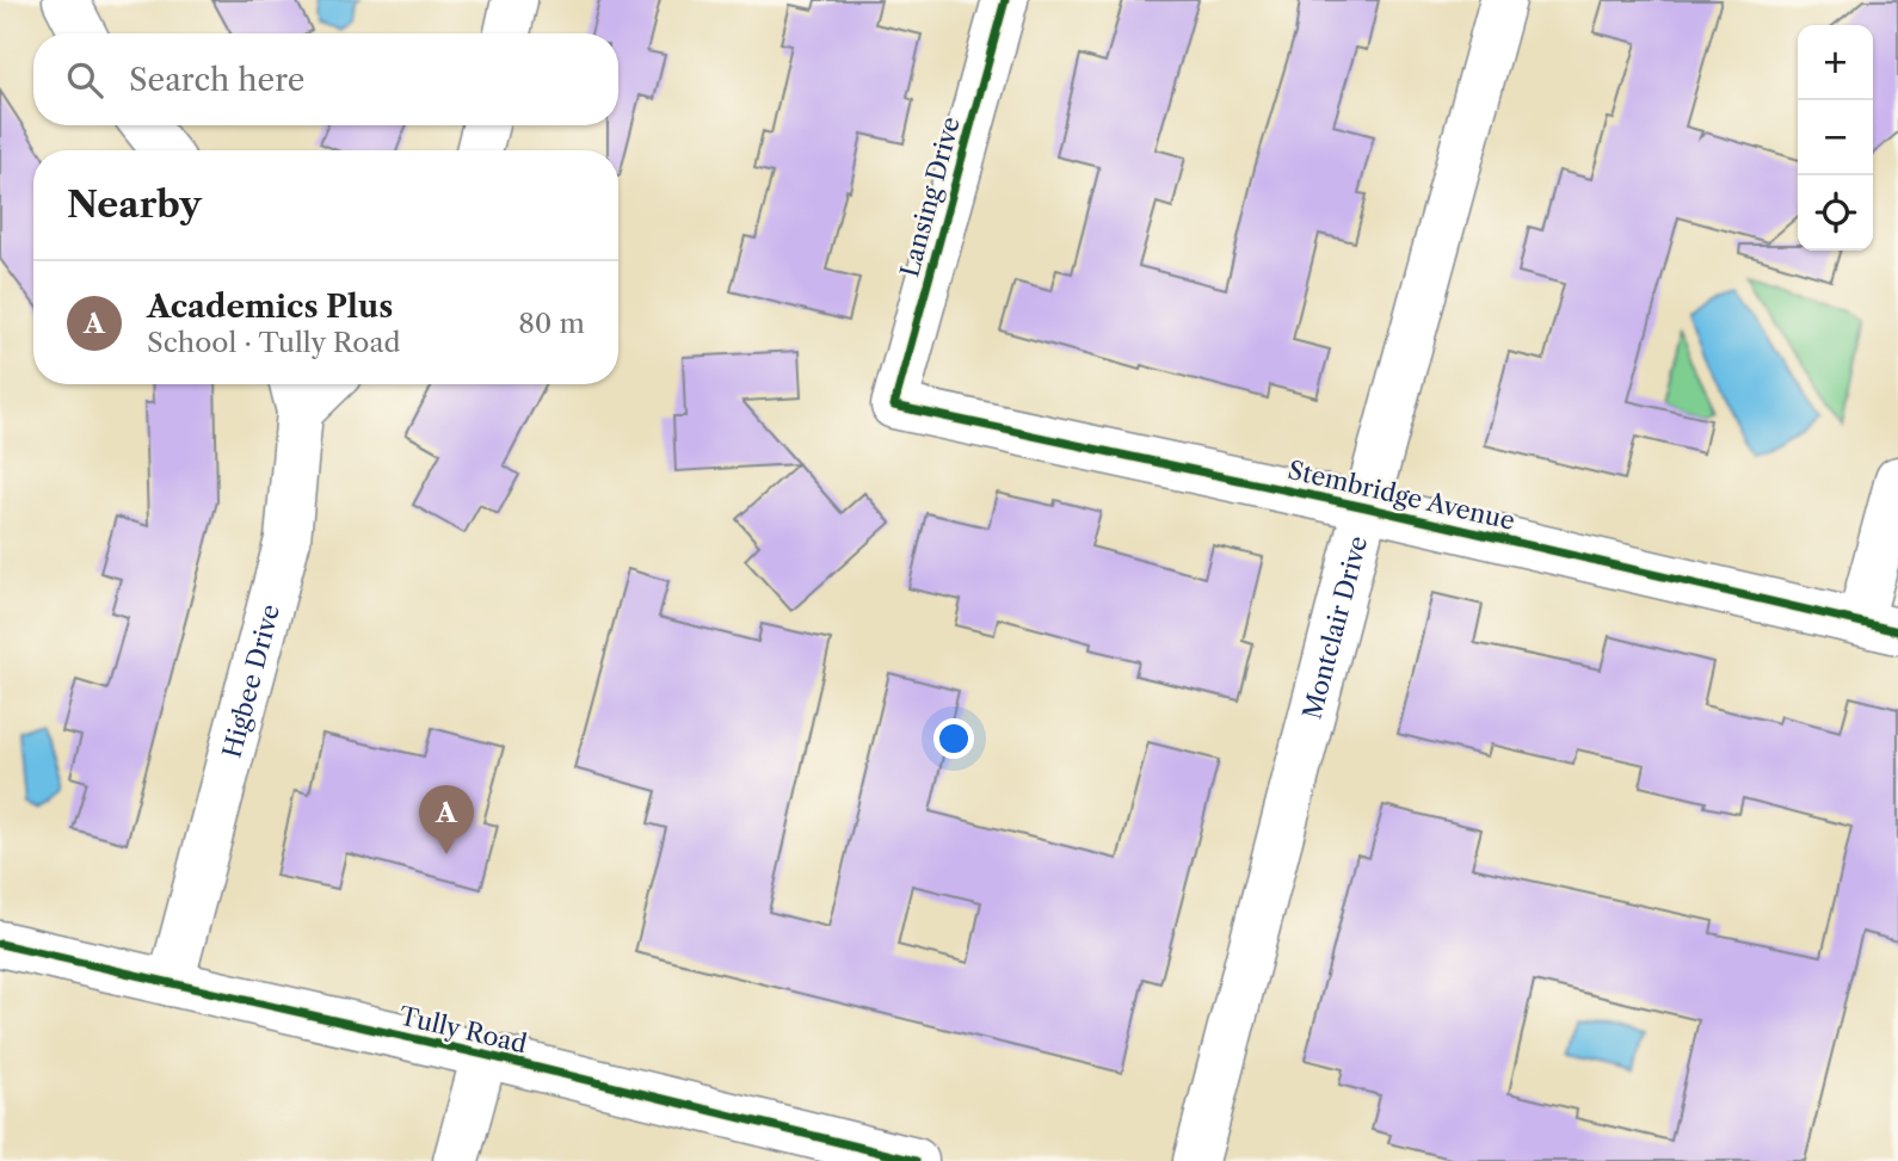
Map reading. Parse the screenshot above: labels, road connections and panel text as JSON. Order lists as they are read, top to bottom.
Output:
{
  "streets": {
    "street": [
      "Lansing Drive",
      "Stembridge Avenue",
      "Montclair Drive",
      "Higbee Drive",
      "Tully Road"
    ]
  },
  "crossings": [
    ["Lansing Drive", "Stembridge Avenue"],
    ["Stembridge Avenue", "Montclair Drive"],
    ["Higbee Drive", "Tully Road"]
  ],
  "page": {
    "map_buttons": ["+", "−"],
    "search": "Search here",
    "heading": "Nearby",
    "list": [
      {
        "mark": "A",
        "name": "Academics Plus",
        "note": "School · Tully Road",
        "value": "80 m"
      }
    ],
    "pins": "A"
  }
}
